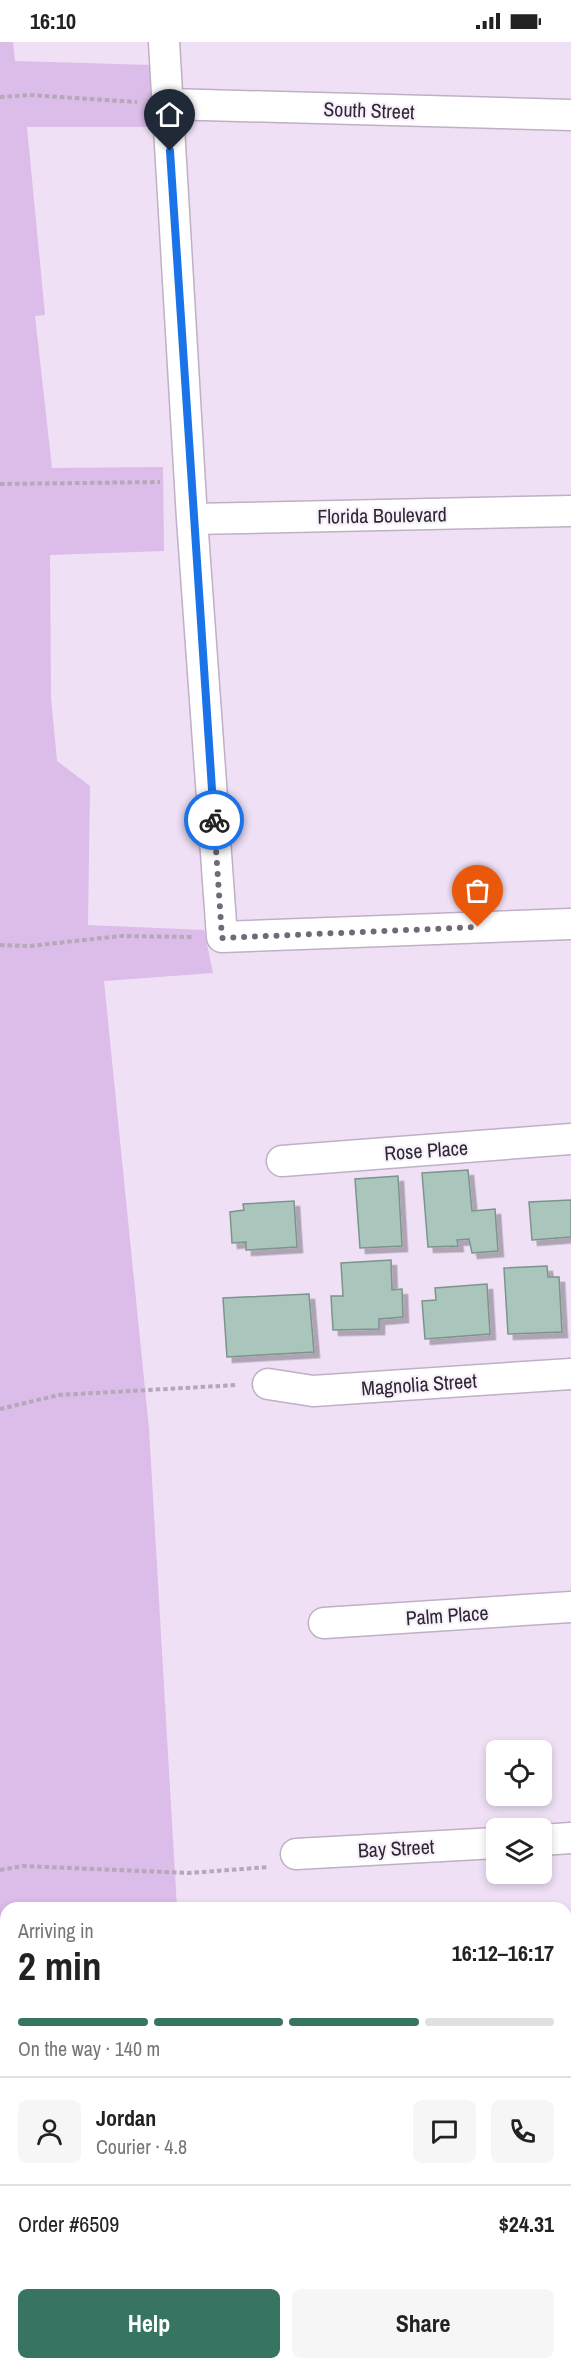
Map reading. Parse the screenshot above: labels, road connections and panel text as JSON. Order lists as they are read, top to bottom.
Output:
{
  "streets": {
    "street": [
      "South Street",
      "Florida Boulevard",
      "Rose Place",
      "Magnolia Street",
      "Palm Place",
      "Bay Street"
    ]
  },
  "page": {
    "status": "16:10",
    "heading": ["2 min", "Arriving in", "16:12–16:17"],
    "panel": [
      "Jordan",
      "Courier · 4.8",
      "Order #6509",
      "$24.31"
    ],
    "bar": "On the way · 140 m",
    "buttons": ["Help", "Share"]
  }
}
